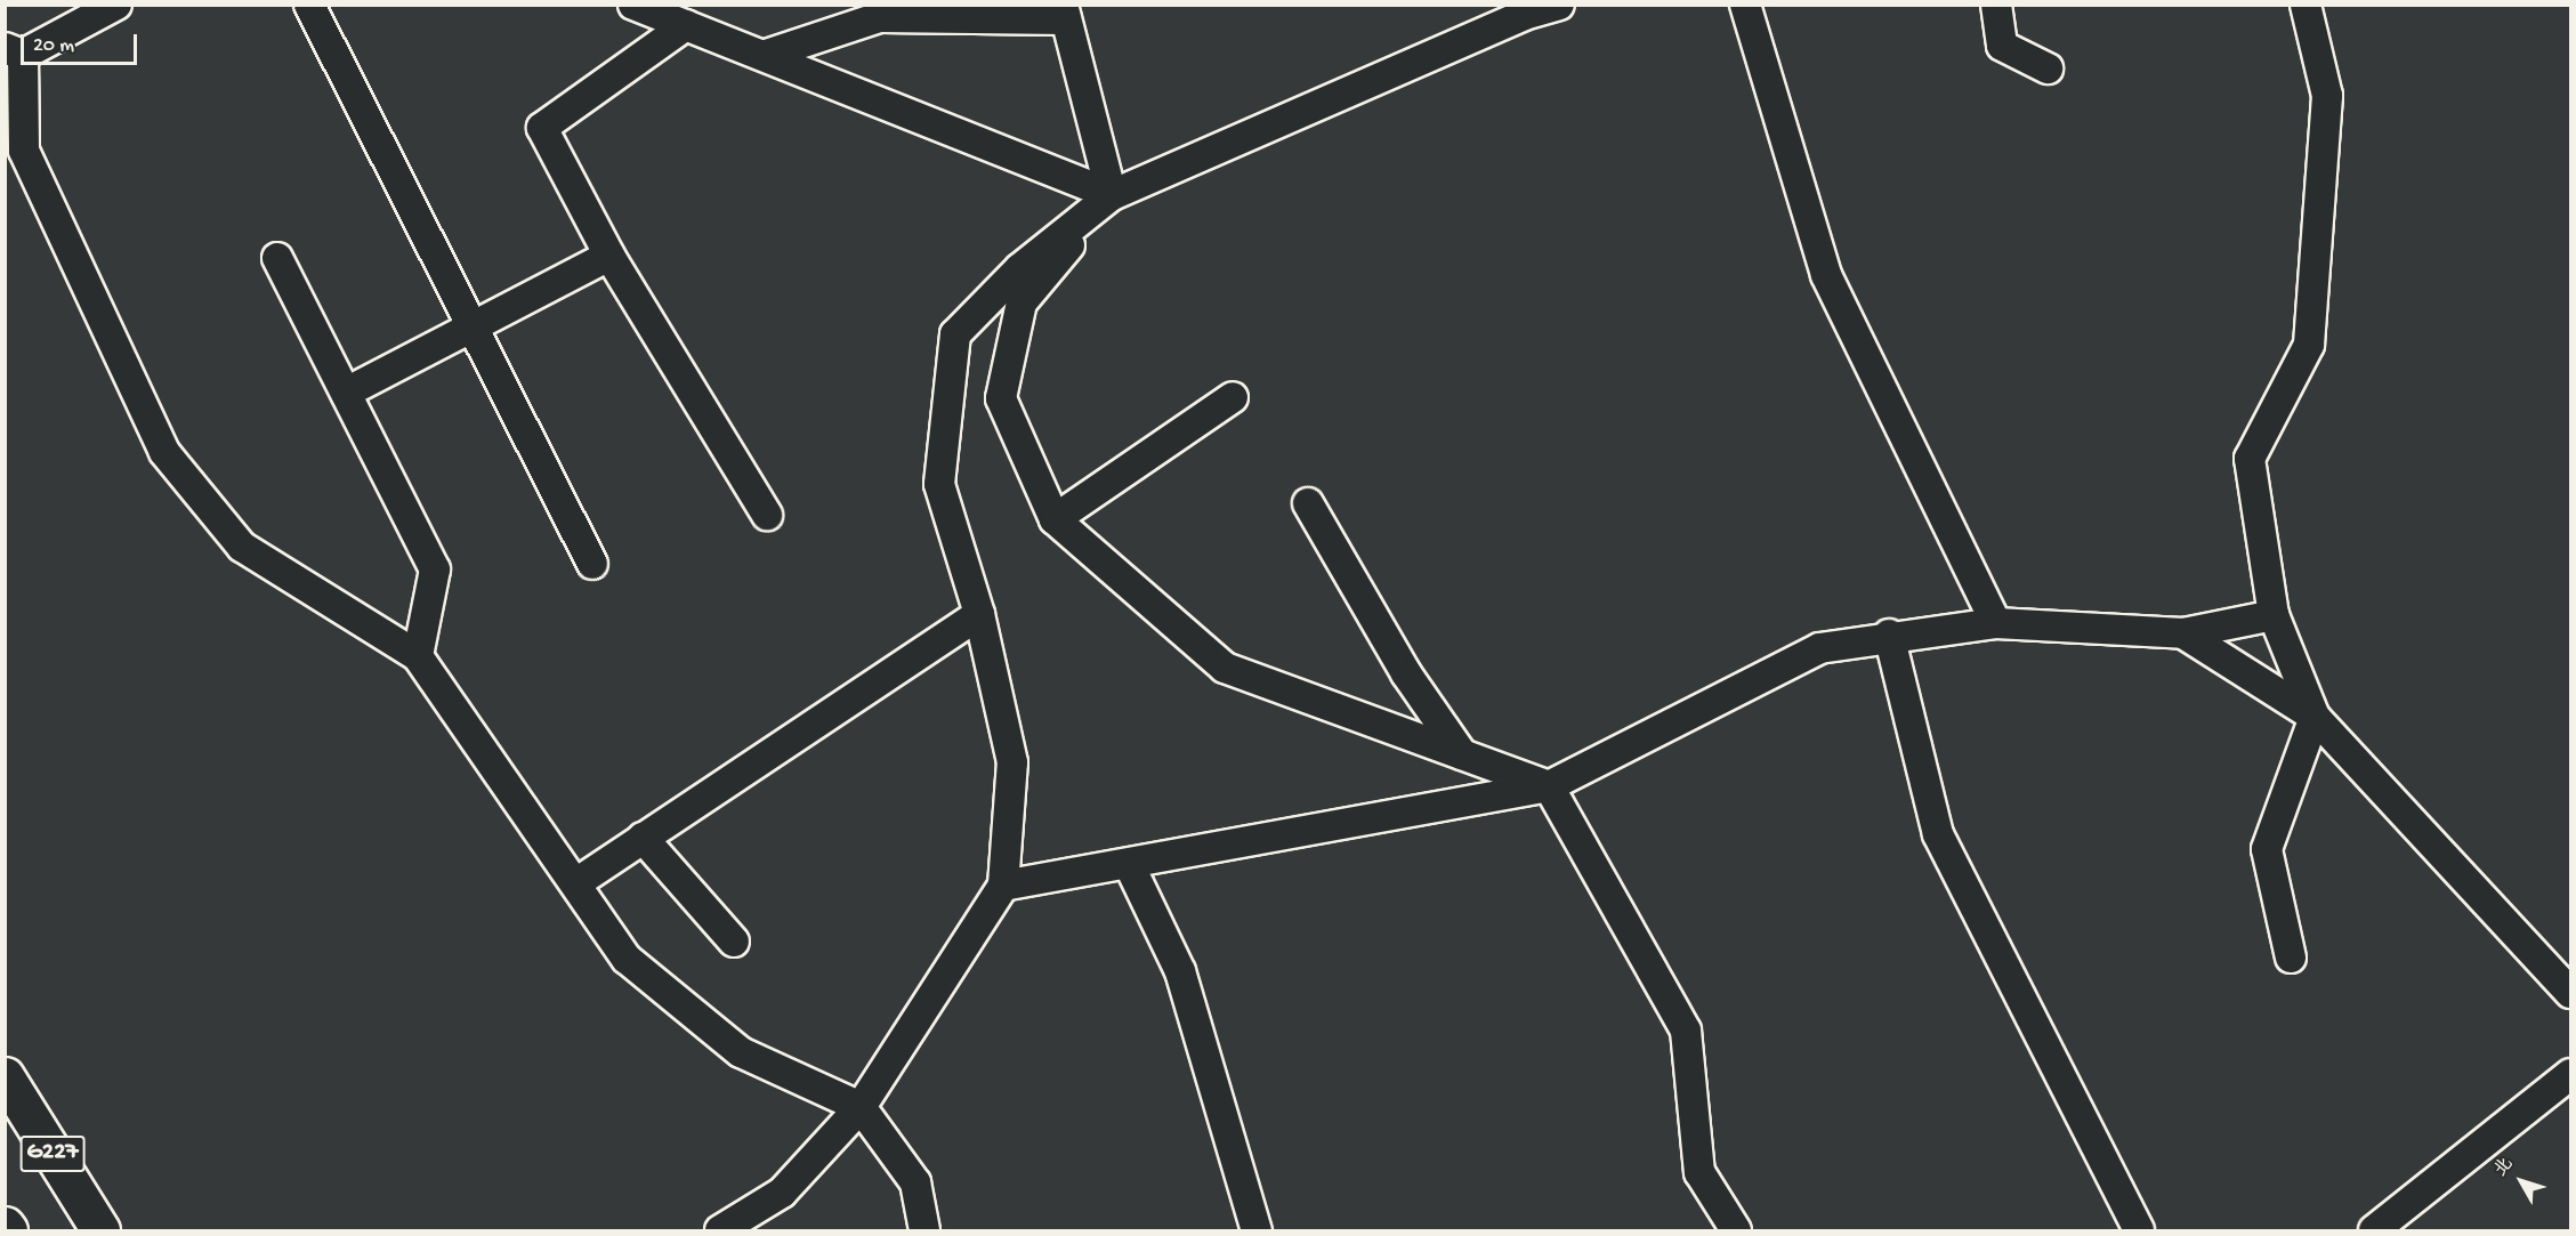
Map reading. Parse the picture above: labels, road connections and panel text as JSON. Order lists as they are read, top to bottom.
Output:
{
  "streets": {
    "highway": ["G227"]
  },
  "scale_bar": "20 m",
  "north": "top left"
}
